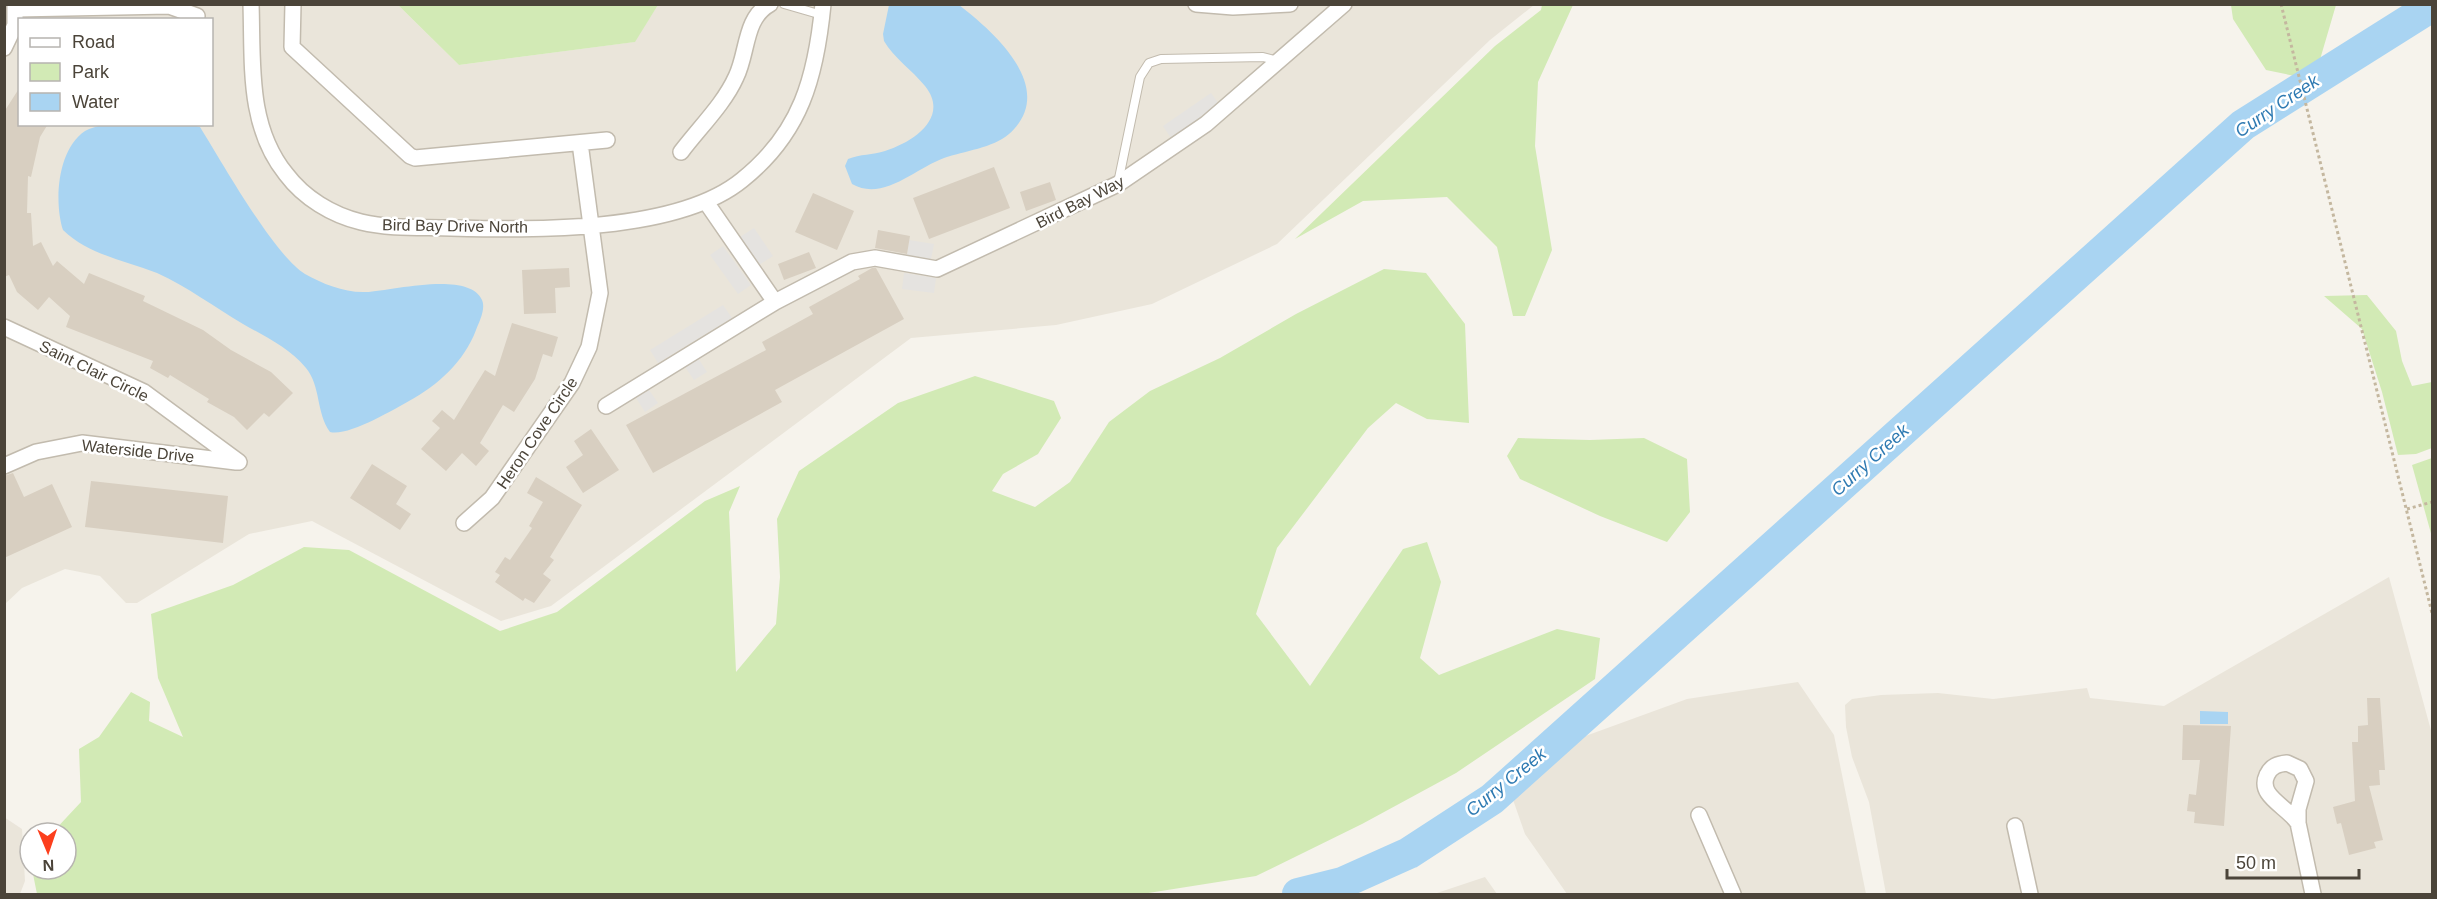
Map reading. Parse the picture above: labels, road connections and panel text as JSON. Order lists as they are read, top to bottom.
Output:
{
  "streets": {
    "street": [
      "Bird Bay Way",
      "Bird Bay Drive North",
      "Saint Clair Circle",
      "Heron Cove Circle",
      "Waterside Drive"
    ]
  },
  "crossings": [
    ["Bird Bay Drive North", "Heron Cove Circle"],
    ["Saint Clair Circle", "Waterside Drive"]
  ],
  "water": ["Curry Creek"],
  "legend": ["Road", "Park", "Water"],
  "scale_bar": "50 m",
  "north": "bottom"
}
